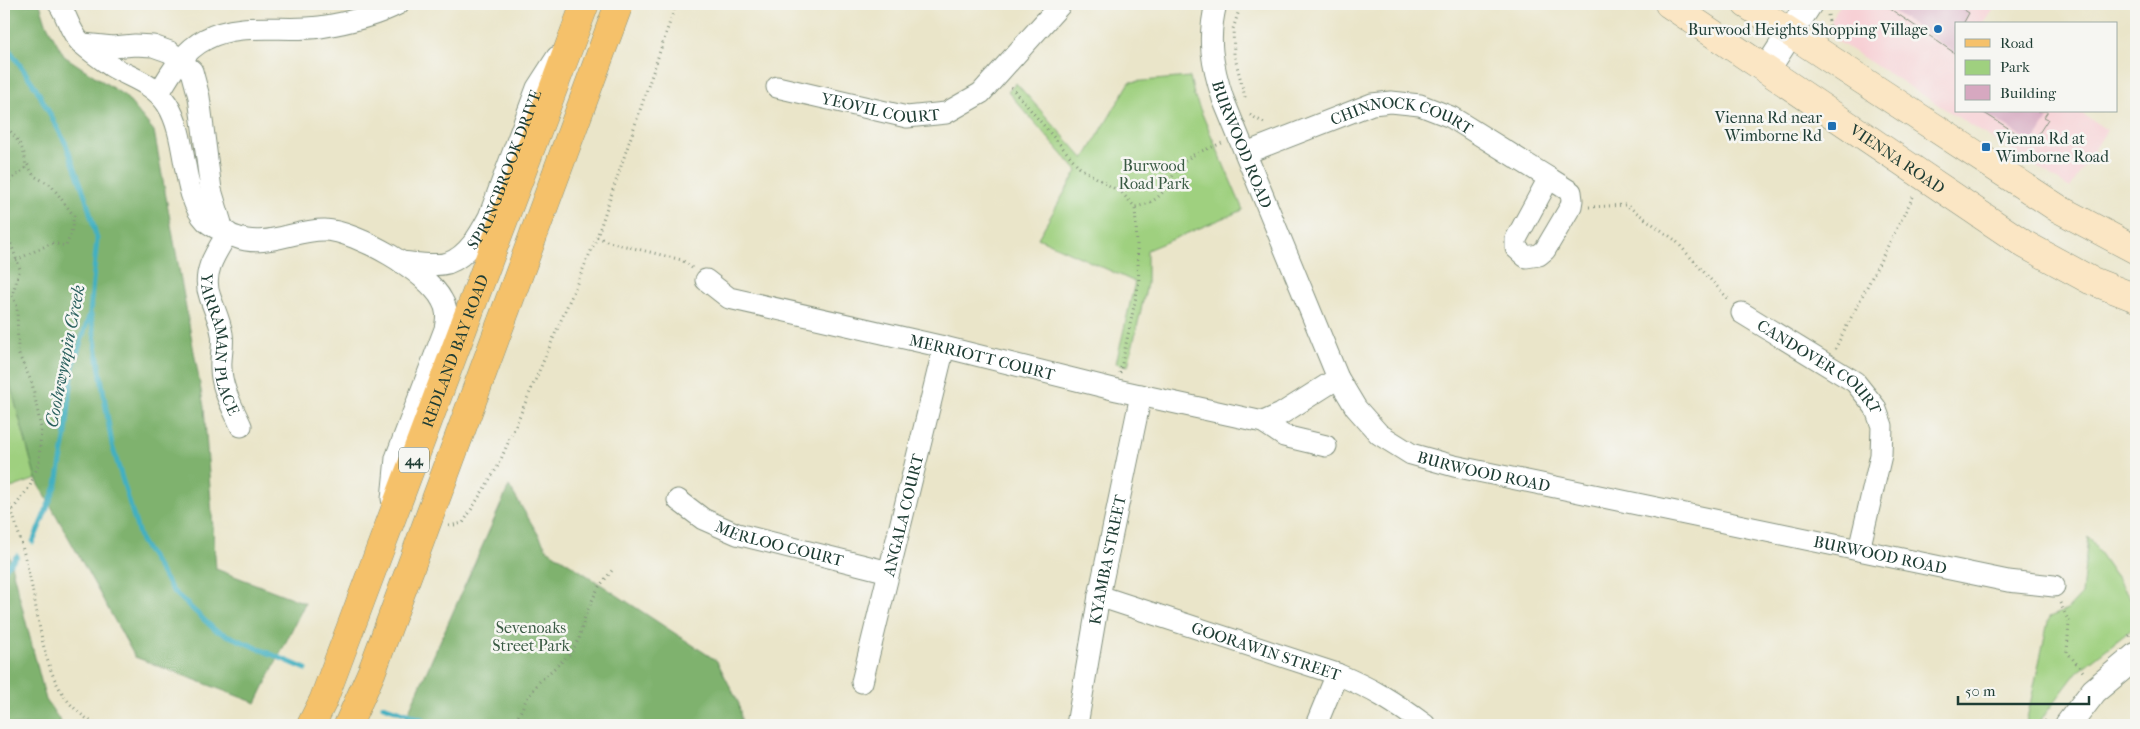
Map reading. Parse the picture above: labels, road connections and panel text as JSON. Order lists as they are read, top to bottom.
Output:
{
  "streets": {
    "main road": ["VIENNA ROAD", "REDLAND BAY ROAD", "44"],
    "street": [
      "YEOVIL COURT",
      "CHINNOCK COURT",
      "BURWOOD ROAD",
      "SPRINGBROOK DRIVE",
      "YARRAMAN PLACE",
      "MERRIOTT COURT",
      "CANDOVER COURT",
      "ANGALA COURT",
      "MERLOO COURT",
      "KYAMBA STREET",
      "GOORAWIN STREET"
    ]
  },
  "crossings": [
    ["CHINNOCK COURT", "BURWOOD ROAD"],
    ["BURWOOD ROAD", "CANDOVER COURT"],
    ["SPRINGBROOK DRIVE", "YARRAMAN PLACE"],
    ["SPRINGBROOK DRIVE", "REDLAND BAY ROAD"],
    ["MERRIOTT COURT", "ANGALA COURT"],
    ["MERRIOTT COURT", "KYAMBA STREET"],
    ["ANGALA COURT", "MERLOO COURT"],
    ["KYAMBA STREET", "GOORAWIN STREET"]
  ],
  "water": ["Coolnwynpin Creek"],
  "parks": ["Burwood Road Park", "Sevenoaks Street Park"],
  "places": {
    "other": ["Burwood Heights Shopping Village"],
    "transit": ["Vienna Rd near Wimborne Rd", "Vienna Rd at Wimborne Road"]
  },
  "legend": ["Road", "Park", "Building"],
  "scale_bar": "50 m"
}
